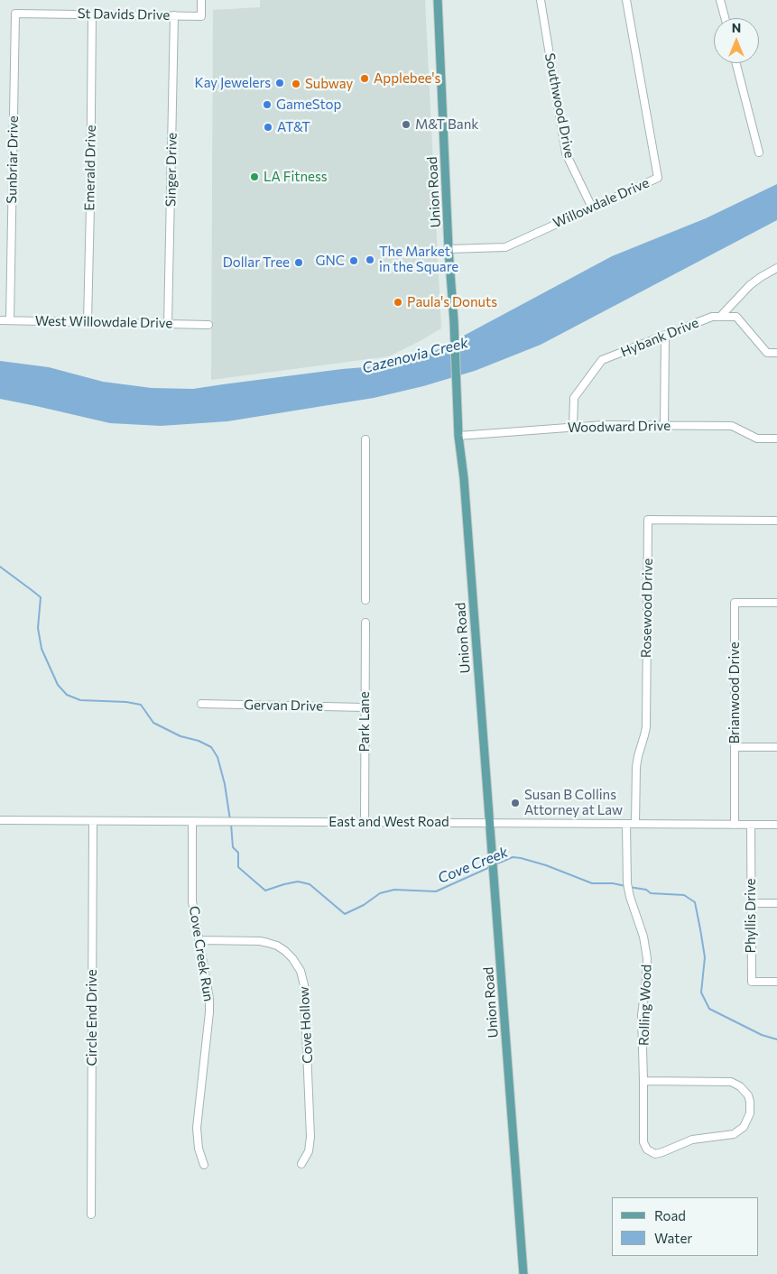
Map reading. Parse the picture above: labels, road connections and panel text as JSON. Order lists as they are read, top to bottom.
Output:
{
  "streets": {
    "main road": ["Union Road"],
    "street": [
      "St Davids Drive",
      "Southwood Drive",
      "Sunbriar Drive",
      "Emerald Drive",
      "Singer Drive",
      "Willowdale Drive",
      "West Willowdale Drive",
      "Hybank Drive",
      "Woodward Drive",
      "Rosewood Drive",
      "Brianwood Drive",
      "Gervan Drive",
      "Park Lane",
      "East and West Road",
      "Phyllis Drive",
      "Cove Creek Run",
      "Rolling Wood",
      "Circle End Drive",
      "Cove Hollow"
    ]
  },
  "crossings": [
    ["St Davids Drive", "Sunbriar Drive"],
    ["St Davids Drive", "Emerald Drive"],
    ["St Davids Drive", "Singer Drive"],
    ["Southwood Drive", "Willowdale Drive"],
    ["Sunbriar Drive", "West Willowdale Drive"],
    ["Emerald Drive", "West Willowdale Drive"],
    ["Singer Drive", "West Willowdale Drive"],
    ["Union Road", "Willowdale Drive"],
    ["Union Road", "Woodward Drive"],
    ["Union Road", "East and West Road"],
    ["Hybank Drive", "Woodward Drive"],
    ["Rosewood Drive", "East and West Road"],
    ["Brianwood Drive", "East and West Road"],
    ["Gervan Drive", "Park Lane"],
    ["Park Lane", "East and West Road"],
    ["East and West Road", "Phyllis Drive"],
    ["East and West Road", "Cove Creek Run"],
    ["East and West Road", "Rolling Wood"],
    ["East and West Road", "Circle End Drive"],
    ["Cove Creek Run", "Cove Hollow"]
  ],
  "water": ["Cazenovia Creek", "Cove Creek"],
  "places": [
    "Applebee's",
    "Kay Jewelers",
    "Subway",
    "GameStop",
    "M&T Bank",
    "AT&T",
    "LA Fitness",
    "The Market in the Square",
    "GNC",
    "Dollar Tree",
    "Paula's Donuts",
    "Susan B Collins Attorney at Law"
  ],
  "legend": ["Road", "Water"],
  "north": "top"
}
